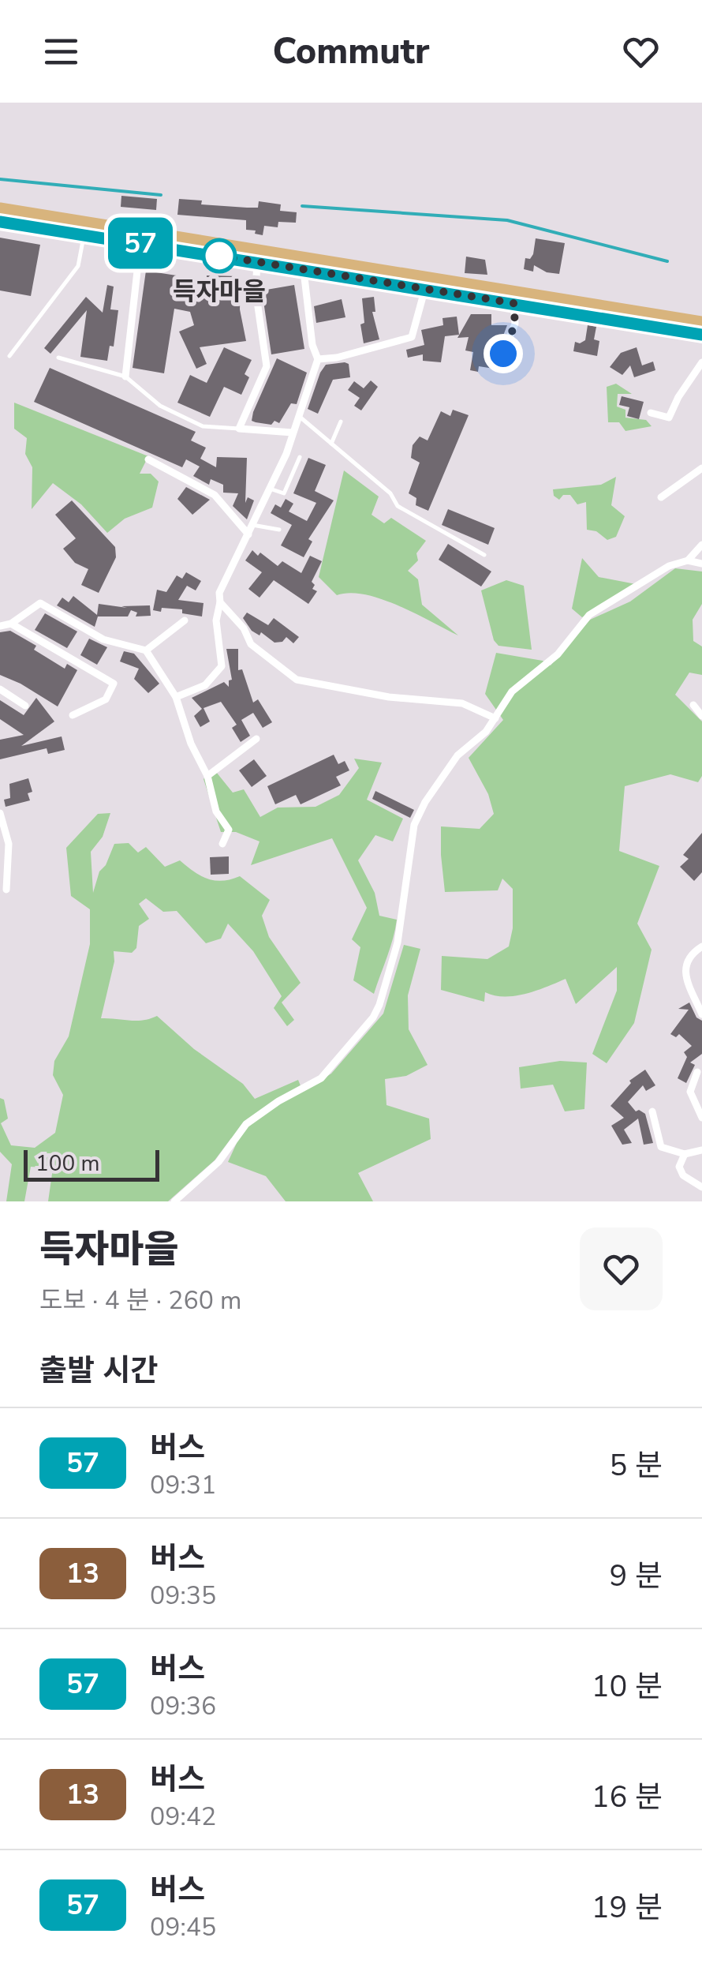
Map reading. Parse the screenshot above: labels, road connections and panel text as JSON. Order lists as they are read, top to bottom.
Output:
{
  "places": ["득자마을"],
  "lines": ["bus line 57"],
  "scale_bar": "100 m",
  "page": {
    "header": "Commutr",
    "on_map": "57",
    "scale": "100 m",
    "heading": [
      ["득자마을", "도보 · 4 분 · 260 m"],
      "출발 시간"
    ],
    "list": [
      {
        "mark": "57",
        "name": "버스",
        "note": "09:31",
        "value": "5 분"
      },
      {
        "mark": "13",
        "name": "버스",
        "note": "09:35",
        "value": "9 분"
      },
      {
        "mark": "57",
        "name": "버스",
        "note": "09:36",
        "value": "10 분"
      },
      {
        "mark": "13",
        "name": "버스",
        "note": "09:42",
        "value": "16 분"
      },
      {
        "mark": "57",
        "name": "버스",
        "note": "09:45",
        "value": "19 분"
      }
    ]
  }
}
